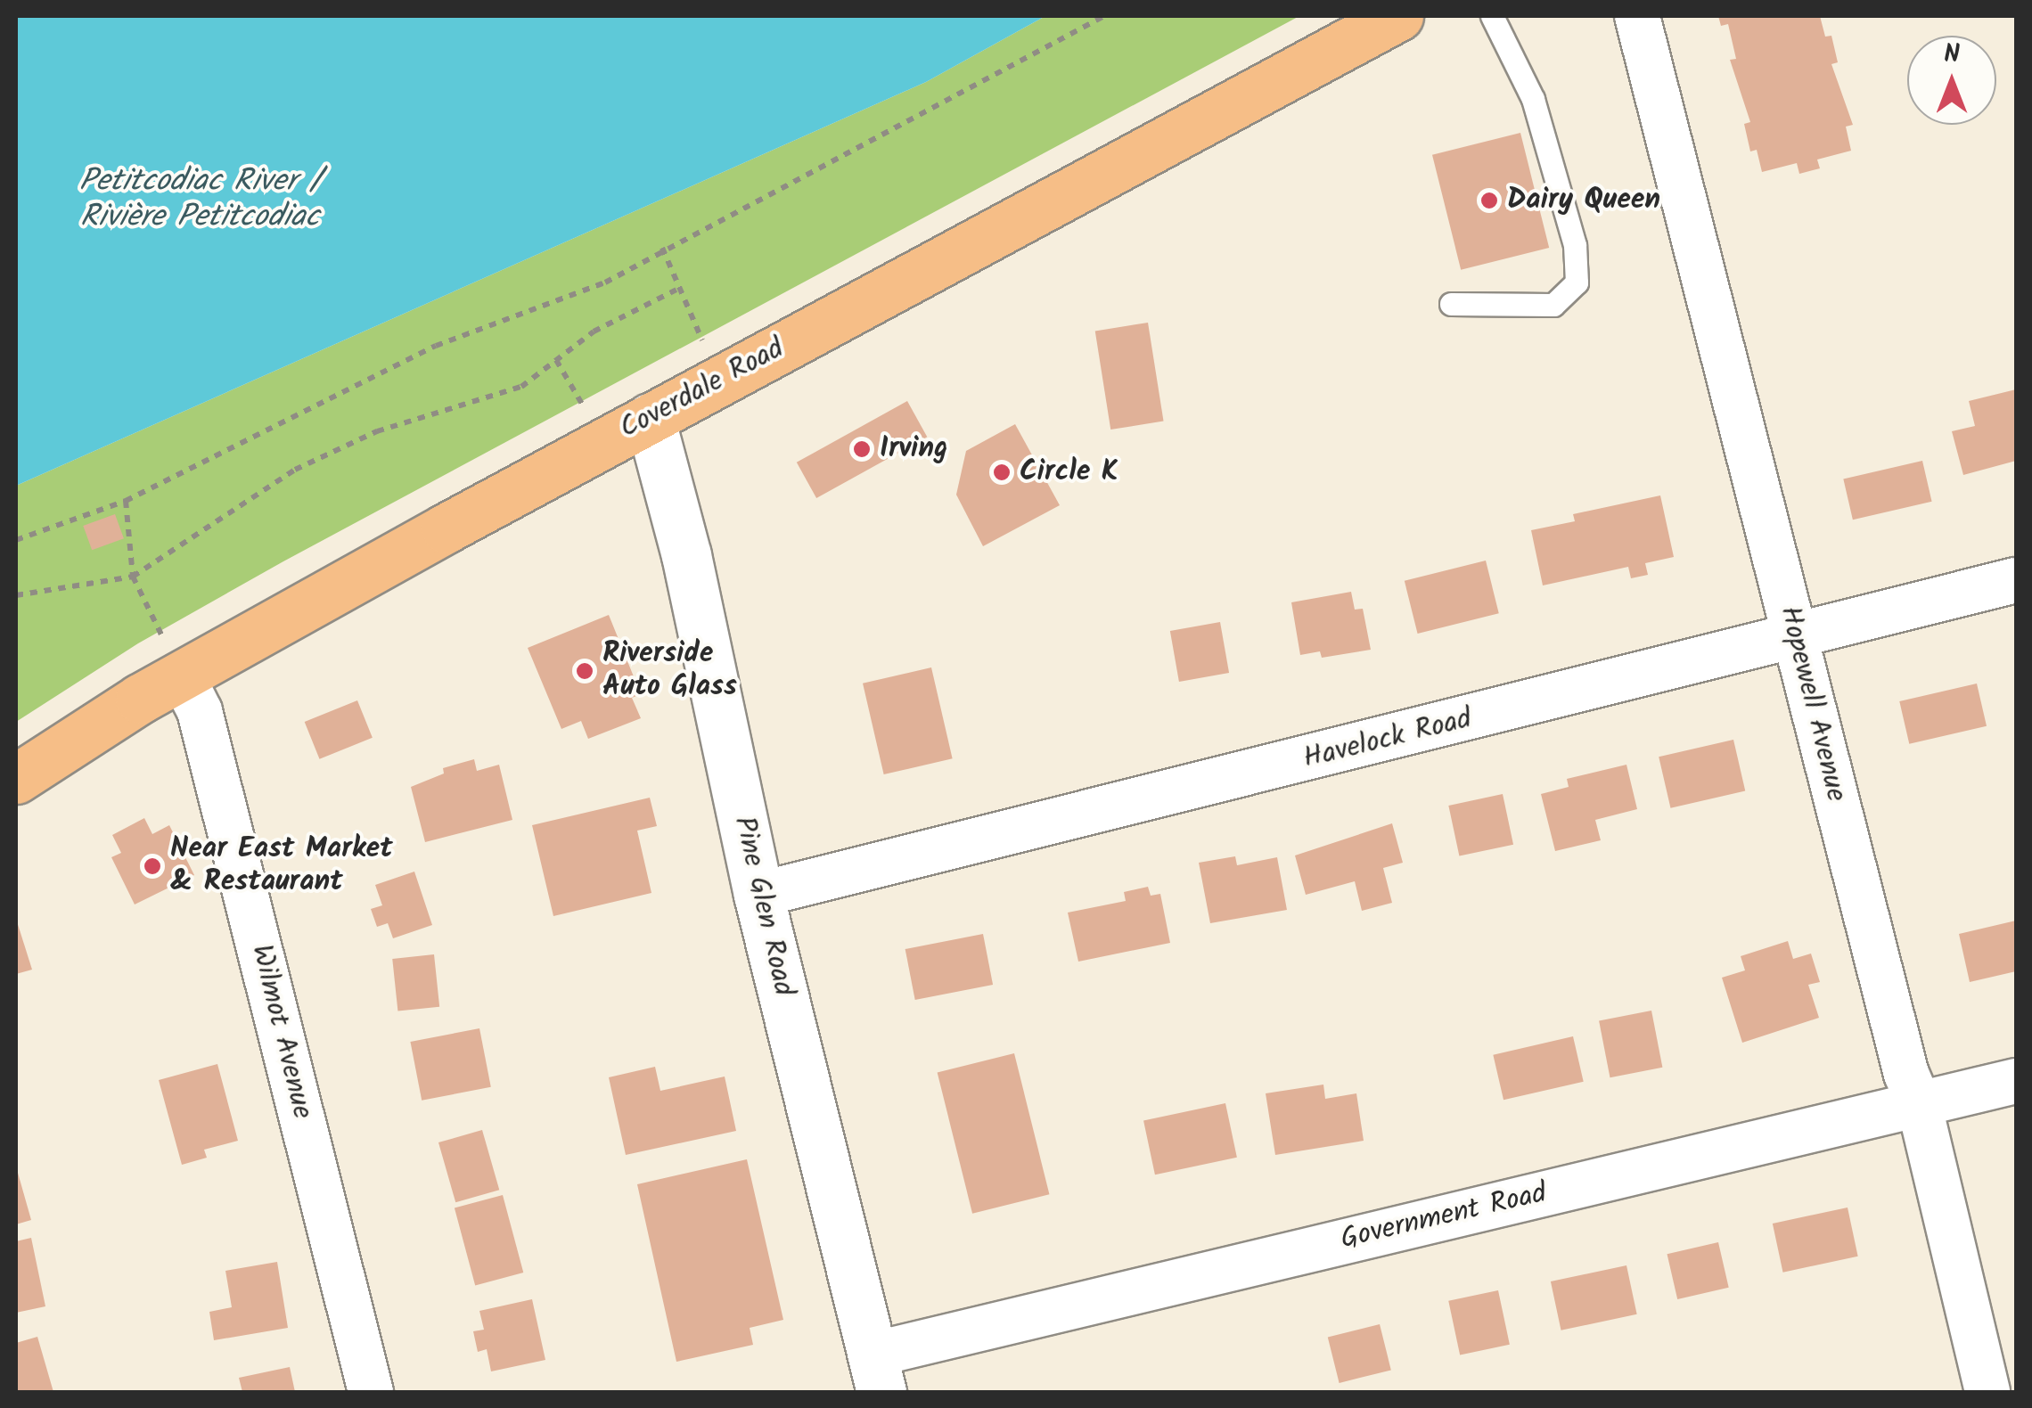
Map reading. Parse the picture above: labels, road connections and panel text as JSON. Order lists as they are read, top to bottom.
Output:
{
  "streets": {
    "main road": ["Coverdale Road"],
    "street": [
      "Hopewell Avenue",
      "Havelock Road",
      "Pine Glen Road",
      "Wilmot Avenue",
      "Government Road"
    ]
  },
  "crossings": [
    ["Coverdale Road", "Pine Glen Road"],
    ["Coverdale Road", "Wilmot Avenue"],
    ["Hopewell Avenue", "Havelock Road"],
    ["Hopewell Avenue", "Government Road"],
    ["Havelock Road", "Pine Glen Road"],
    ["Pine Glen Road", "Government Road"]
  ],
  "water": ["Petitcodiac River / Rivière Petitcodiac"],
  "places": [
    "Dairy Queen",
    "Irving",
    "Circle K",
    "Riverside Auto Glass",
    "Near East Market & Restaurant"
  ],
  "north": "top"
}
